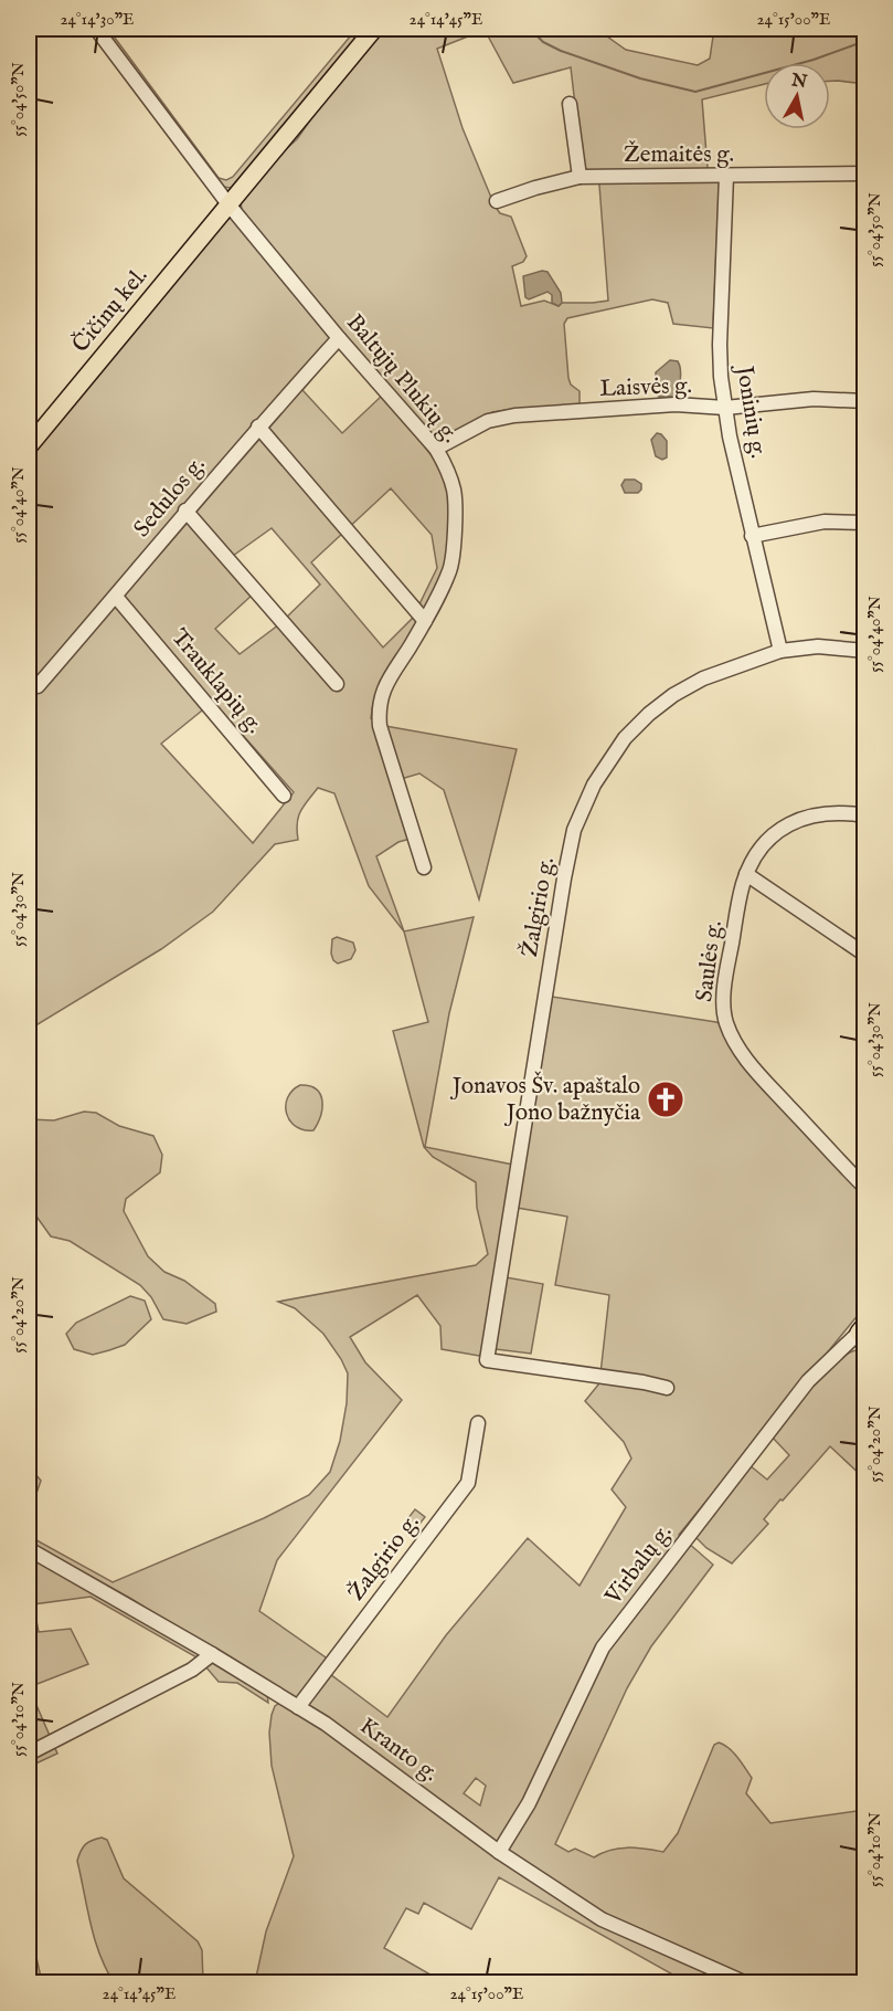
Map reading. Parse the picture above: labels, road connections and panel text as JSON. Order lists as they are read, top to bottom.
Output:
{
  "streets": {
    "main road": ["Čičinų kel."],
    "street": [
      "Žemaitės g.",
      "Baltųjų Plukių g.",
      "Laisvės g.",
      "Joninių g.",
      "Sedulos g.",
      "Trauklapių g.",
      "Žalgirio g.",
      "Saulės g.",
      "Virbalų g.",
      "Kranto g."
    ]
  },
  "crossings": [
    ["Žemaitės g.", "Joninių g."],
    ["Čičinų kel.", "Baltųjų Plukių g."],
    ["Baltųjų Plukių g.", "Laisvės g."],
    ["Baltųjų Plukių g.", "Sedulos g."],
    ["Laisvės g.", "Joninių g."],
    ["Joninių g.", "Žalgirio g."],
    ["Sedulos g.", "Trauklapių g."],
    ["Žalgirio g.", "Kranto g."],
    ["Virbalų g.", "Kranto g."]
  ],
  "places": {
    "church": ["Jonavos Šv. apaštalo Jono bažnyčia"]
  },
  "north": "top",
  "coordinates": [
    "24°14'30\"E",
    "24°14'45\"E",
    "24°15'00\"E",
    "55°04'50\"N",
    "55°04'40\"N",
    "55°04'30\"N",
    "55°04'20\"N",
    "55°04'10\"N"
  ]
}
